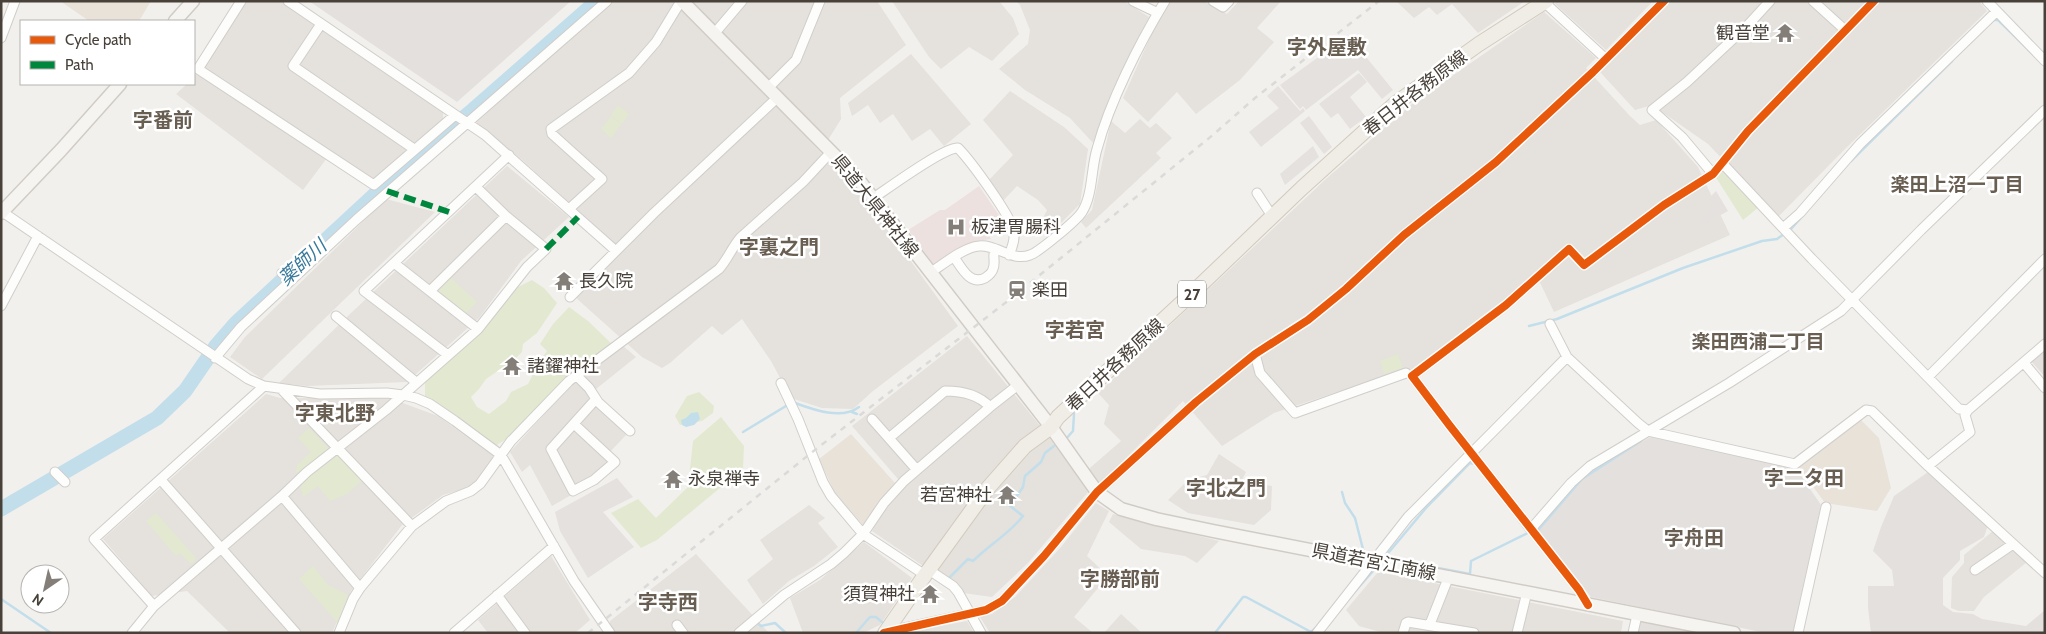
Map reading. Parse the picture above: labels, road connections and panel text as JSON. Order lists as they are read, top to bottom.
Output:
{
  "streets": {
    "main road": [
      "春日井各務原線",
      "県道大県神社線",
      "27",
      "県道若宮江南線"
    ]
  },
  "crossings": [
    ["春日井各務原線", "県道大県神社線"],
    ["春日井各務原線", "県道若宮江南線"],
    ["県道大県神社線", "県道若宮江南線"]
  ],
  "districts": [
    "字外屋敷",
    "字番前",
    "楽田上沼一丁目",
    "字裏之門",
    "字若宮",
    "楽田西浦二丁目",
    "字東北野",
    "字二タ田",
    "字北之門",
    "字舟田",
    "字勝部前",
    "字寺西"
  ],
  "water": ["薬師川"],
  "places": {
    "temple": [
      "観音堂",
      "長久院",
      "諸鑃神社",
      "永泉禅寺",
      "若宮神社",
      "須賀神社"
    ],
    "hospital": ["板津胃腸科"],
    "station": ["楽田"]
  },
  "legend": ["Cycle path", "Path"],
  "north": "bottom left"
}
